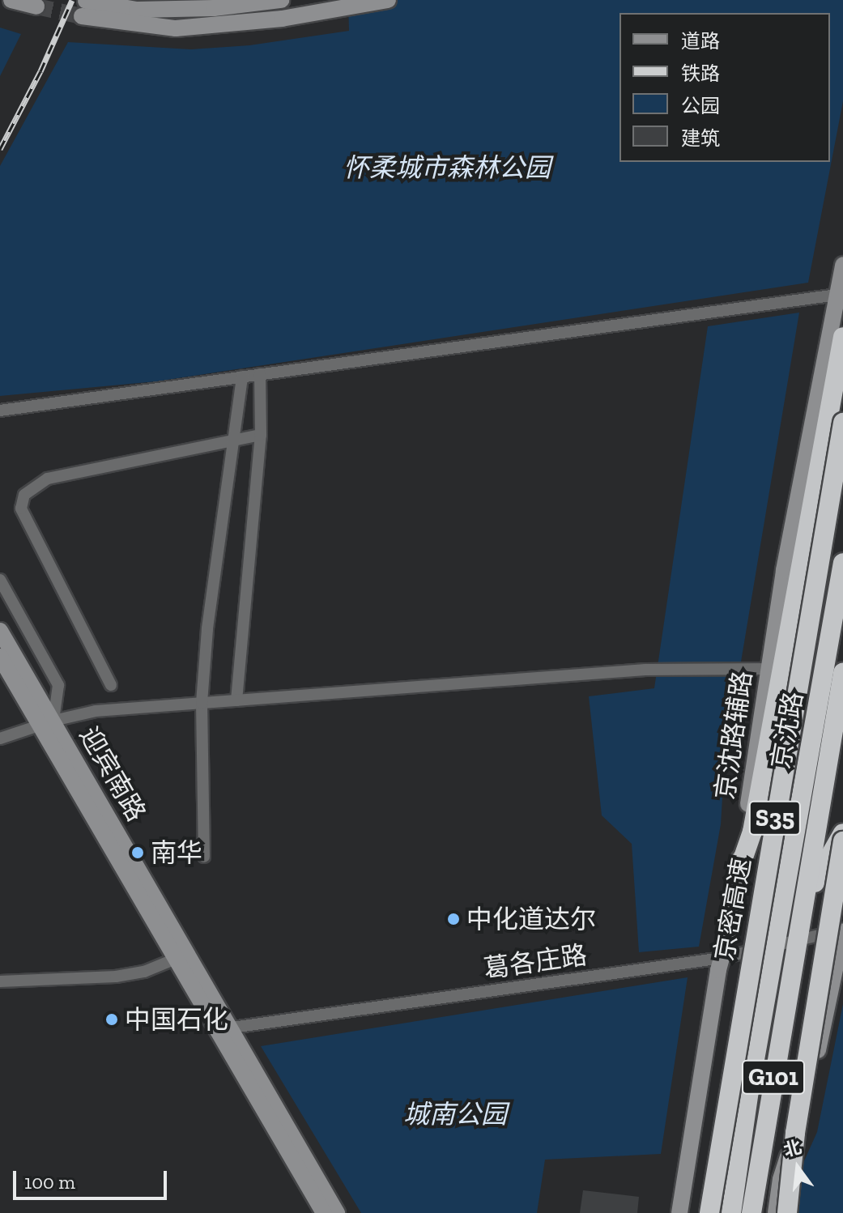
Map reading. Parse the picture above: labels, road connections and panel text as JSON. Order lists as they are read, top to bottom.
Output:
{
  "streets": {
    "highway": [
      "京沈路",
      "S35",
      "京密高速",
      "G101"
    ],
    "main road": ["京沈路辅路", "迎宾南路"],
    "street": ["葛各庄路"]
  },
  "crossings": [
    ["京沈路", "葛各庄路"],
    ["京沈路辅路", "葛各庄路"],
    ["迎宾南路", "葛各庄路"]
  ],
  "parks": ["怀柔城市森林公园", "城南公园"],
  "places": ["南华", "中化道达尔", "中国石化"],
  "legend": [
    "道路",
    "铁路",
    "公园",
    "建筑"
  ],
  "scale_bar": "100 m",
  "north": "top"
}
